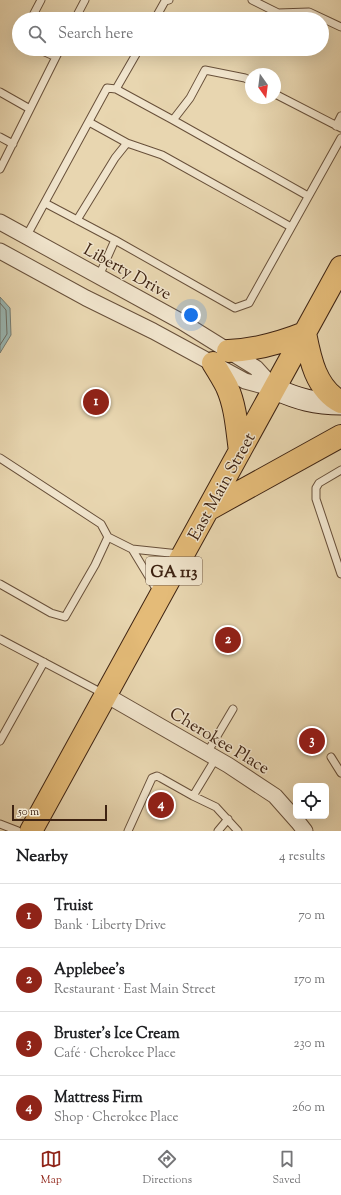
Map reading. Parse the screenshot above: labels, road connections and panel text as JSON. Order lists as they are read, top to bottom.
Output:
{
  "streets": {
    "main road": ["East Main Street", "GA 113"],
    "street": ["Liberty Drive", "Cherokee Place"]
  },
  "crossings": [
    ["Liberty Drive", "East Main Street"],
    ["East Main Street", "Cherokee Place"]
  ],
  "scale_bar": "50 m",
  "north": "bottom",
  "page": {
    "search": "Search here",
    "pins": [
      "1",
      "2",
      "3",
      "4"
    ],
    "scale": "50 m",
    "heading": ["Nearby", "4 results"],
    "list": [
      {
        "mark": "1",
        "name": "Truist",
        "note": "Bank · Liberty Drive",
        "value": "70 m"
      },
      {
        "mark": "2",
        "name": "Applebee's",
        "note": "Restaurant · East Main Street",
        "value": "170 m"
      },
      {
        "mark": "3",
        "name": "Bruster's Ice Cream",
        "note": "Café · Cherokee Place",
        "value": "230 m"
      },
      {
        "mark": "4",
        "name": "Mattress Firm",
        "note": "Shop · Cherokee Place",
        "value": "260 m"
      }
    ],
    "nav": ["Map", "Directions", "Saved"]
  }
}
